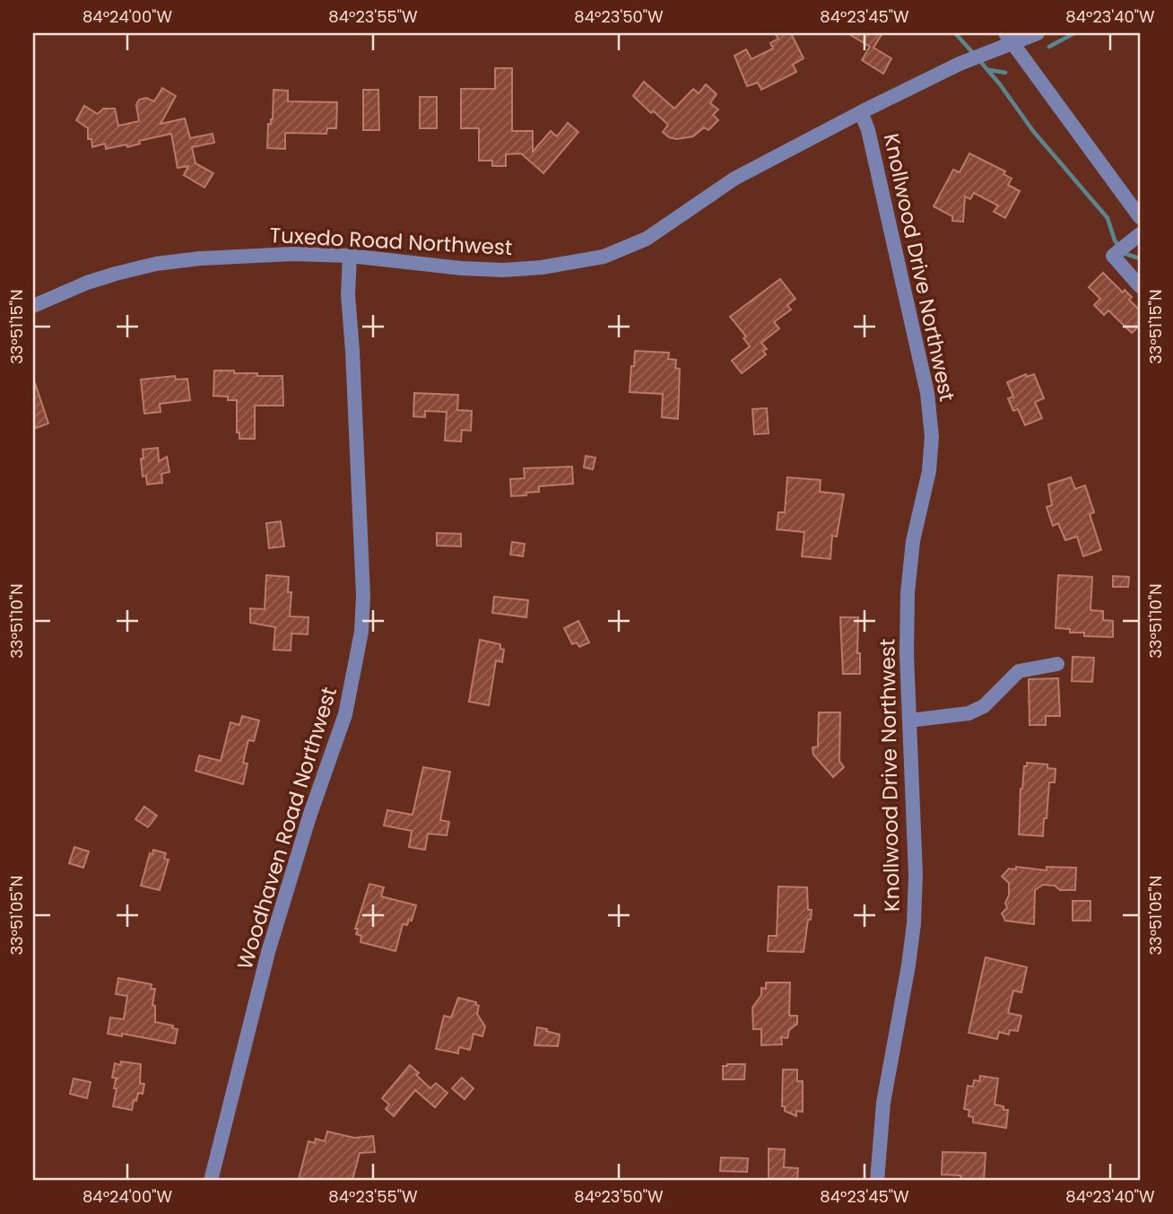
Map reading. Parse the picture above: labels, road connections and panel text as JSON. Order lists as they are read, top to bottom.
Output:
{
  "streets": {
    "street": ["Tuxedo Road Northwest", "Knollwood Drive Northwest", "Woodhaven Road Northwest"]
  },
  "crossings": [
    ["Tuxedo Road Northwest", "Knollwood Drive Northwest"],
    ["Tuxedo Road Northwest", "Woodhaven Road Northwest"]
  ],
  "coordinates": [
    "84°24'00\"W",
    "84°23'55\"W",
    "84°23'50\"W",
    "84°23'45\"W",
    "84°23'40\"W",
    "33°51'15\"N",
    "33°51'10\"N",
    "33°51'05\"N"
  ]
}
